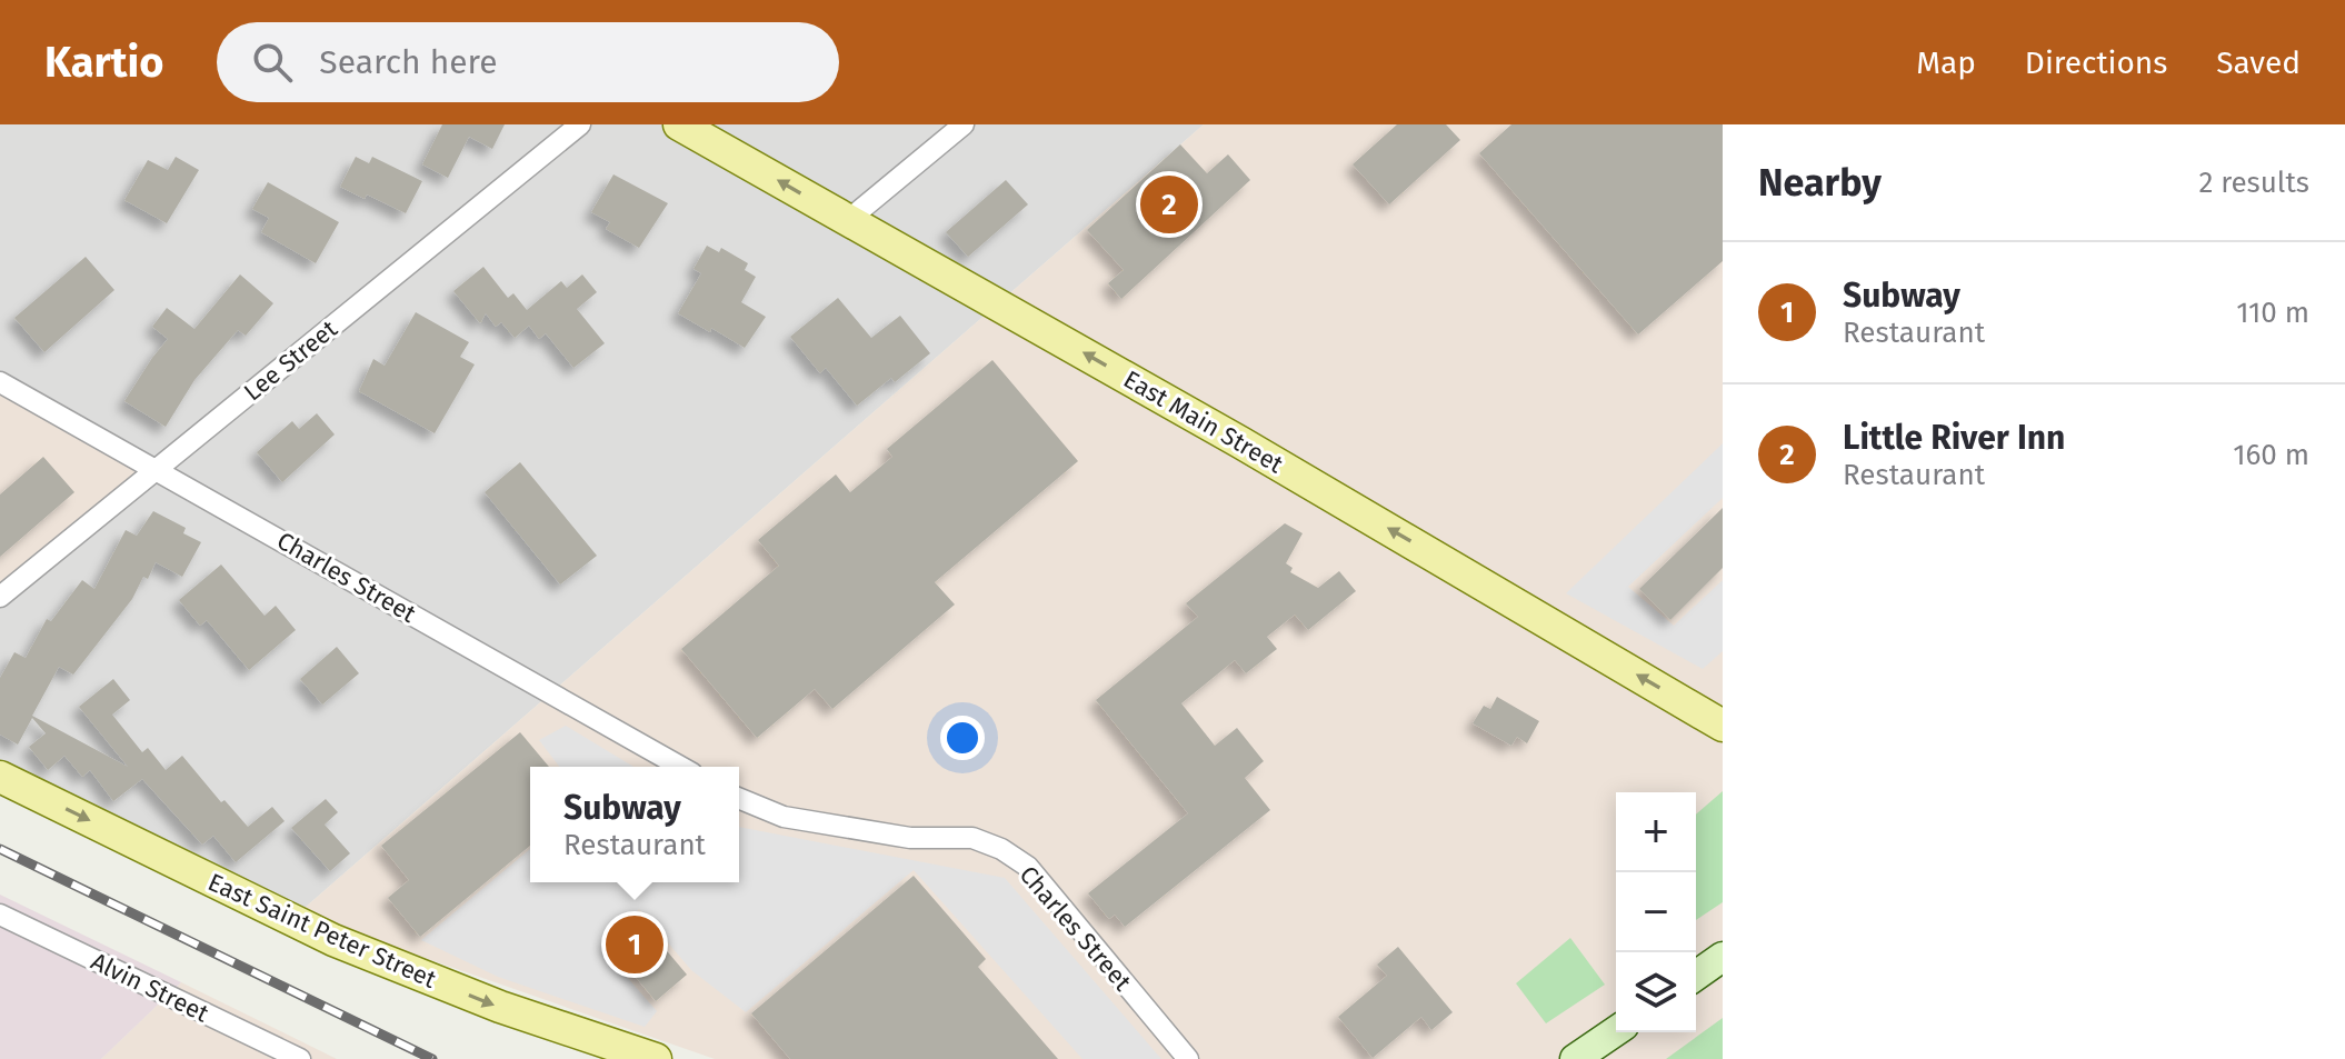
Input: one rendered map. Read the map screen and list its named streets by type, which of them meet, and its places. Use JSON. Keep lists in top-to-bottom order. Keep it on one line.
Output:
{"streets":{"main road":["East Main Street","East Saint Peter Street"],"street":["Lee Street","Charles Street","Alvin Street"]},"crossings":[["Lee Street","Charles Street"]],"one_way":["East Main Street","East Saint Peter Street"],"page":{"header":"Kartio","search":"Search here","nav":["Map","Directions","Saved"],"heading":["Nearby","2 results"],"pins":["2","1"],"list":[{"mark":"1","name":"Subway","note":"Restaurant","value":"110 m"},{"mark":"2","name":"Little River Inn","note":"Restaurant","value":"160 m"}],"popup":["Subway","Restaurant"],"map_buttons":["+","−"]}}
